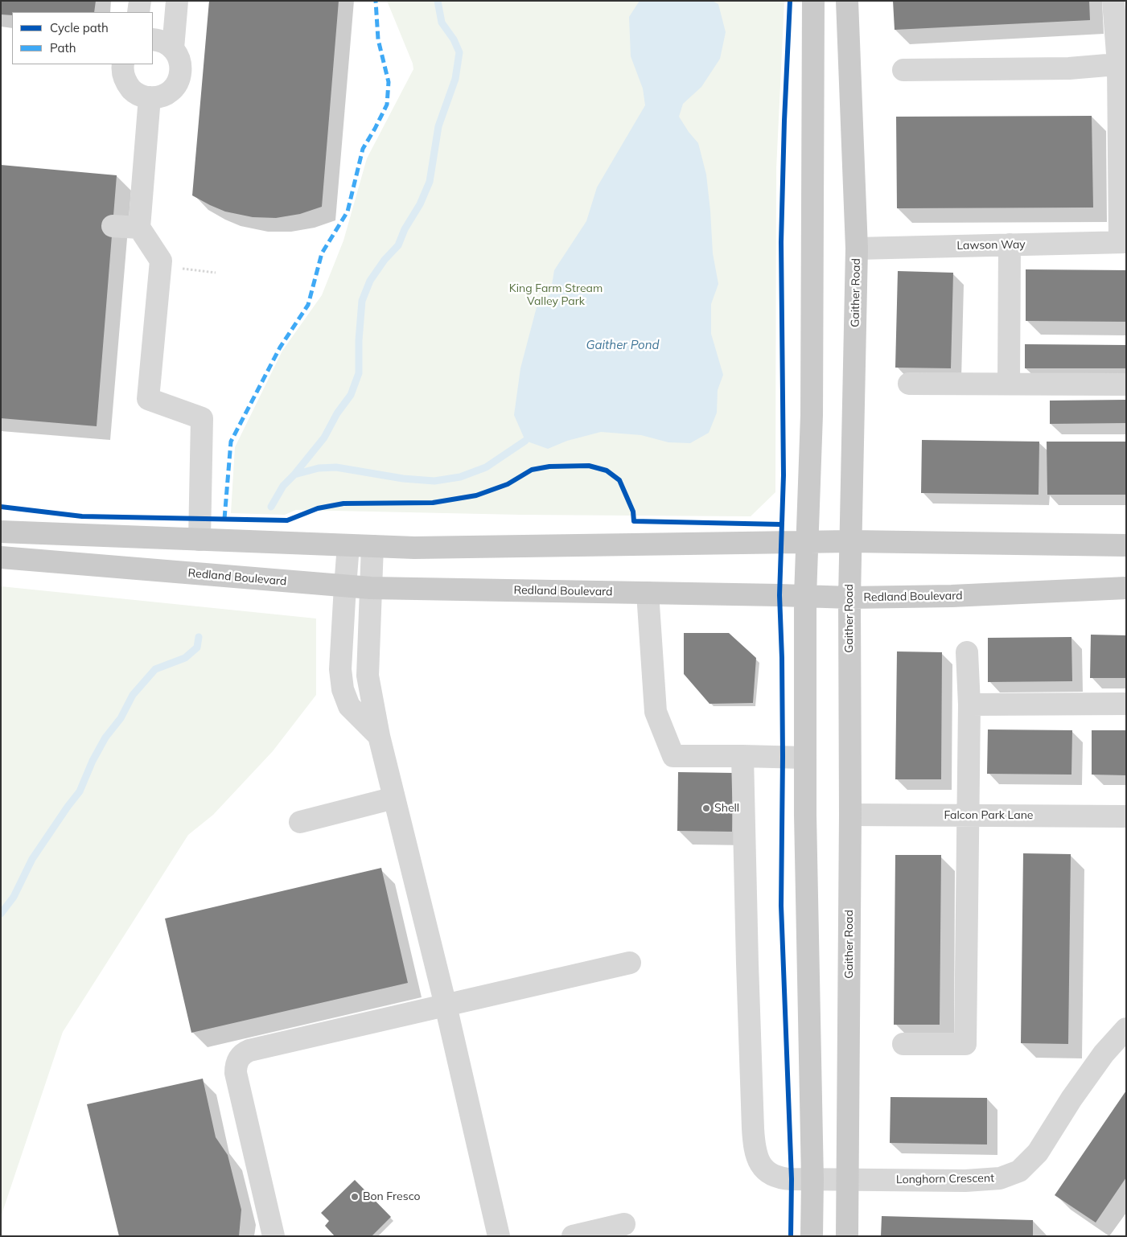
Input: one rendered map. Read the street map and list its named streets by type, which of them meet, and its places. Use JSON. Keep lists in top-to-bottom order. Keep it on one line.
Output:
{"streets":{"main road":["Gaither Road","Redland Boulevard"],"street":["Lawson Way","Falcon Park Lane","Longhorn Crescent"]},"crossings":[["Lawson Way","Gaither Road"],["Gaither Road","Redland Boulevard"],["Gaither Road","Falcon Park Lane"],["Gaither Road","Longhorn Crescent"]],"water":["Gaither Pond"],"parks":["King Farm Stream Valley Park"],"places":["Shell","Bon Fresco"],"legend":["Cycle path","Path"]}
